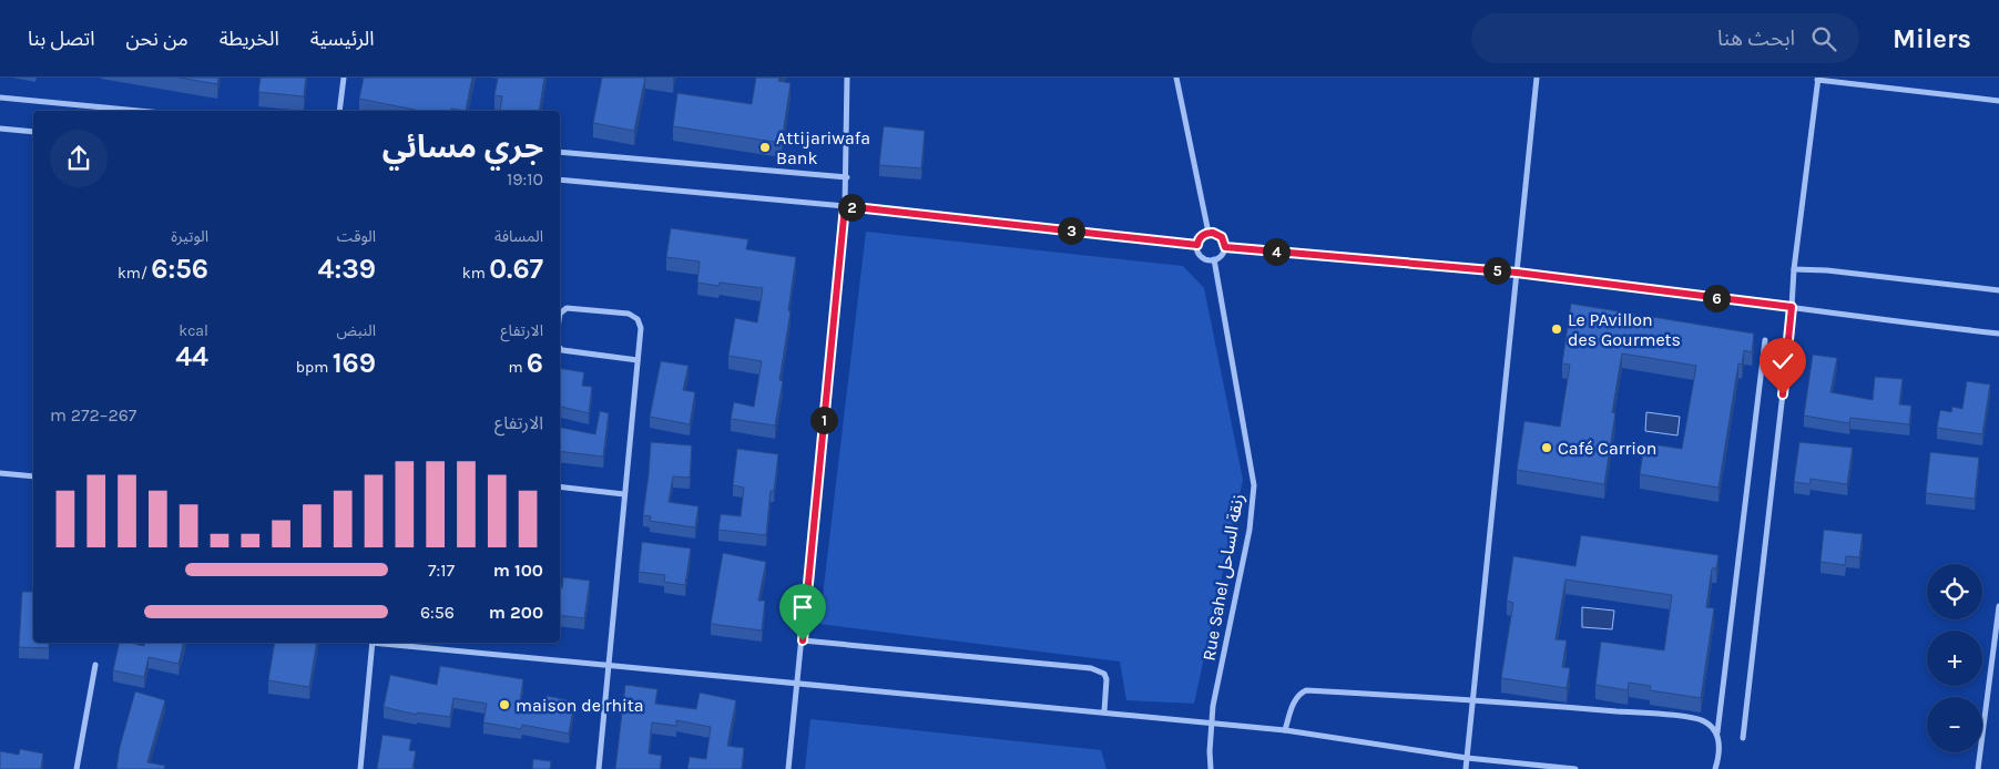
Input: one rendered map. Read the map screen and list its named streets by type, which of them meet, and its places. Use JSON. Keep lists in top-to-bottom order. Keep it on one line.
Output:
{"streets":{"street":["Rue Sahel زنقة الساحل"]},"places":["Attijariwafa Bank","Le PAvillon des Gourmets","Café Carrion","maison de rhita"],"page":{"header":"Milers","search":"ابحث هنا","nav":["الرئيسية","الخريطة","من نحن","اتصل بنا"],"heading":["جري مسائي","19:10"],"pins":["2","3","4","5","6","1"],"stats":[["المسافة","0.67 km"],["الوقت","4:39"],["الوتيرة","6:56 /km"],["الارتفاع","6 m"],["النبض","169 bpm"],["kcal","44"]],"chart":["الارتفاع","267–272 m"],"list":[{"name":"100 m","note":"7:17"},{"name":"200 m","note":"6:56"}],"map_buttons":["+","−"]}}
